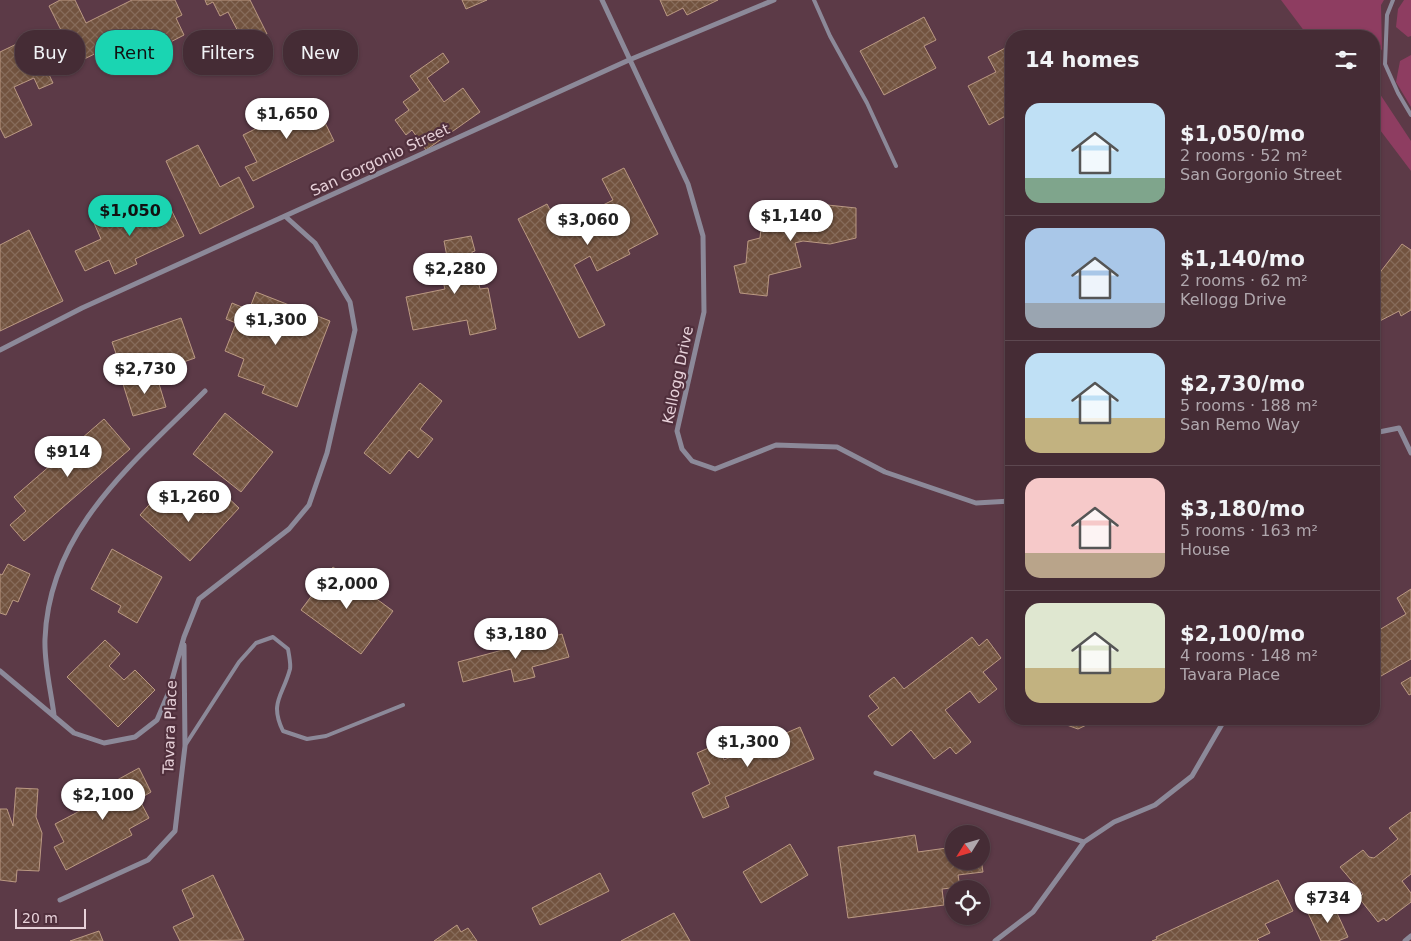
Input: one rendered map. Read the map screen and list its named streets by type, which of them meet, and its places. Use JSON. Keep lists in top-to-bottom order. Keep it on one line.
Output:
{"streets":{"street":["San Gorgonio Street","Kellogg Drive","Tavara Place"]},"crossings":[["San Gorgonio Street","Kellogg Drive"]],"scale_bar":"20 m","north":"bottom left","page":{"chip":["Buy","Rent","Filters","New"],"heading":"14 homes","list":[{"name":"$1,050/mo","note":"2 rooms · 52 m² · San Gorgonio Street"},{"name":"$1,140/mo","note":"2 rooms · 62 m² · Kellogg Drive"},{"name":"$2,730/mo","note":"5 rooms · 188 m² · San Remo Way"},{"name":"$3,180/mo","note":"5 rooms · 163 m² · House"},{"name":"$2,100/mo","note":"4 rooms · 148 m² · Tavara Place"}],"price":["$1,650","$1,050","$1,140","$3,060","$2,280","$1,300","$2,730","$914","$1,260","$2,000","$3,180","$1,300","$2,100","$734"],"scale":"20 m"}}
